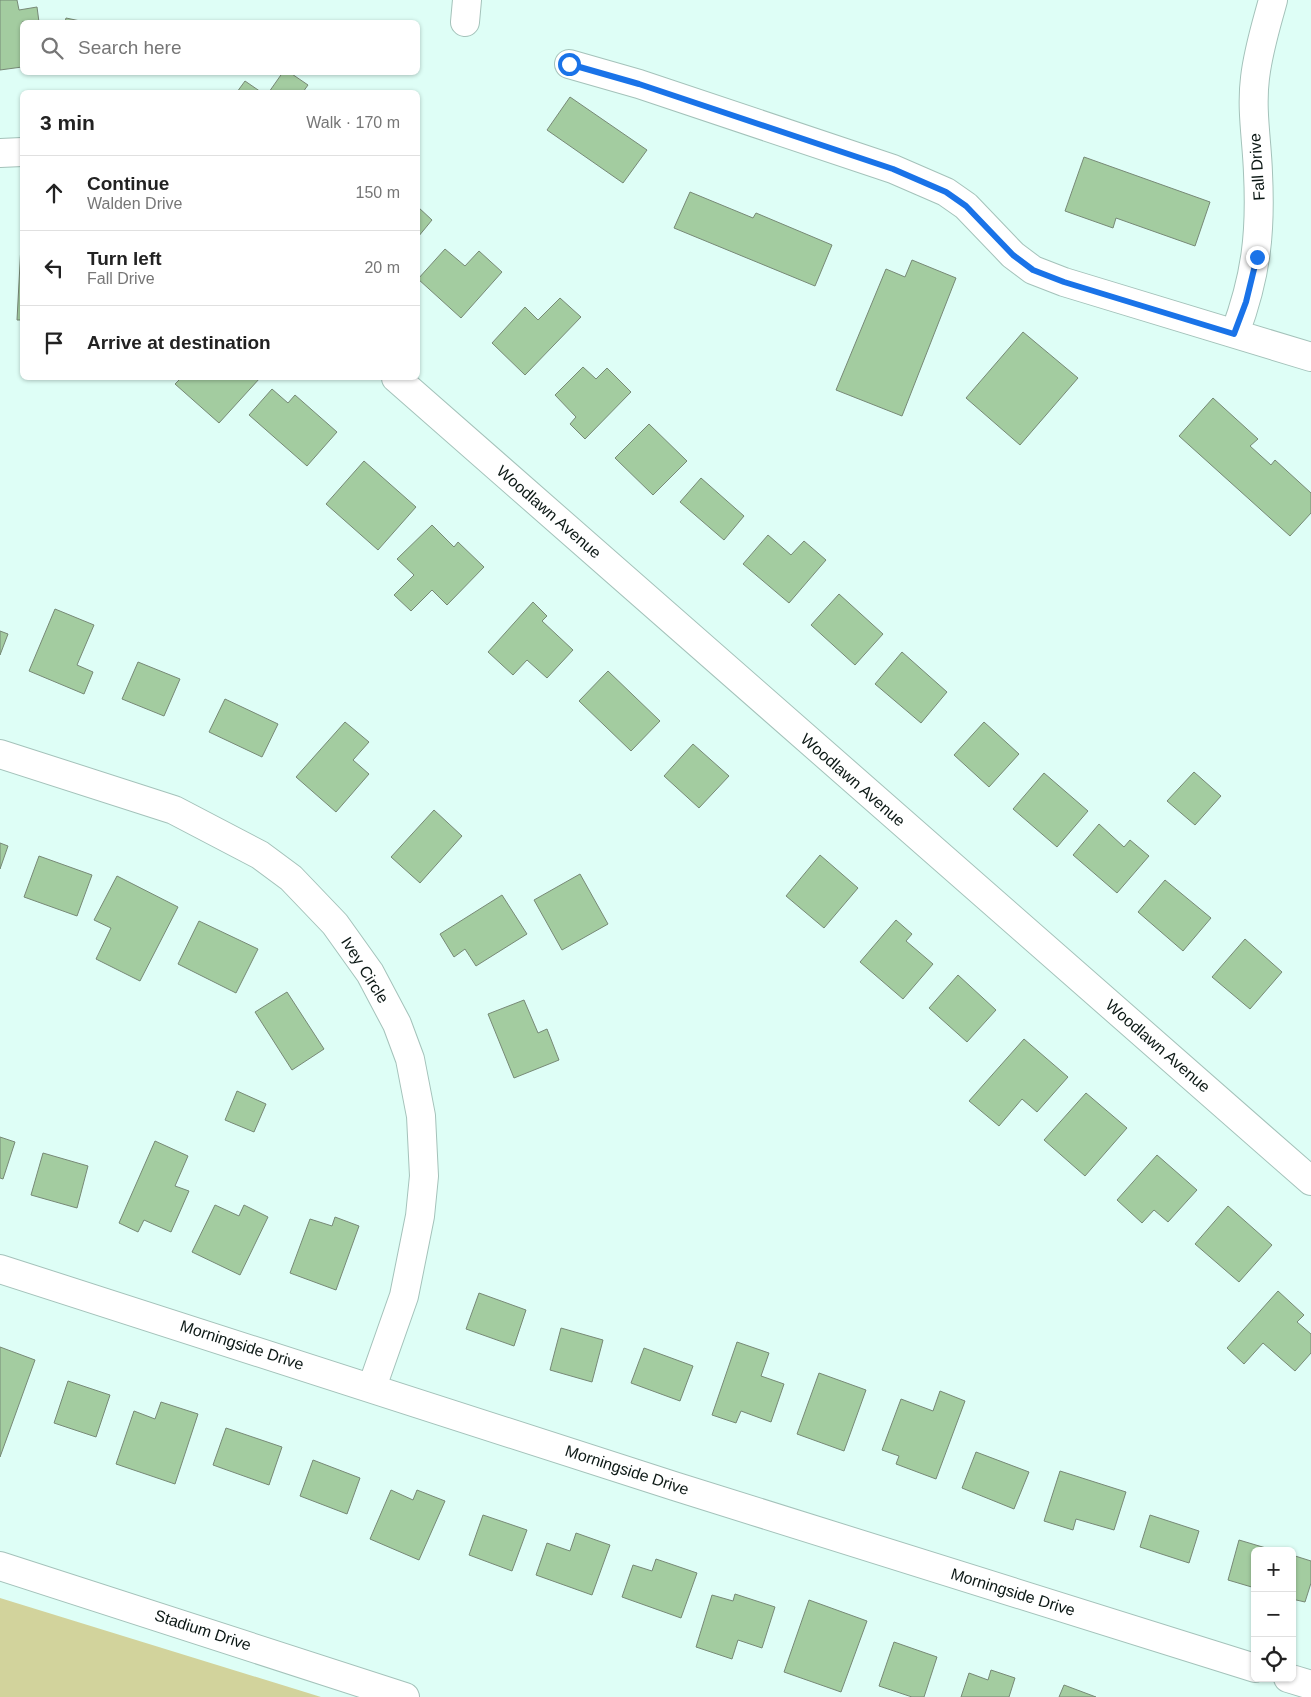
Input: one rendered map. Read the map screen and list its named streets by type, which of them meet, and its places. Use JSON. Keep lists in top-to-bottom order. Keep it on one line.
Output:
{"streets":{"street":["Fall Drive","Woodlawn Avenue","Ivey Circle","Morningside Drive","Stadium Drive"]},"crossings":[["Ivey Circle","Morningside Drive"]],"page":{"search":"Search here","heading":["3 min","Walk · 170 m"],"list":[["Continue","Walden Drive","150 m"],["Turn left","Fall Drive","20 m"],"Arrive at destination"],"map_buttons":["+","−"]}}
